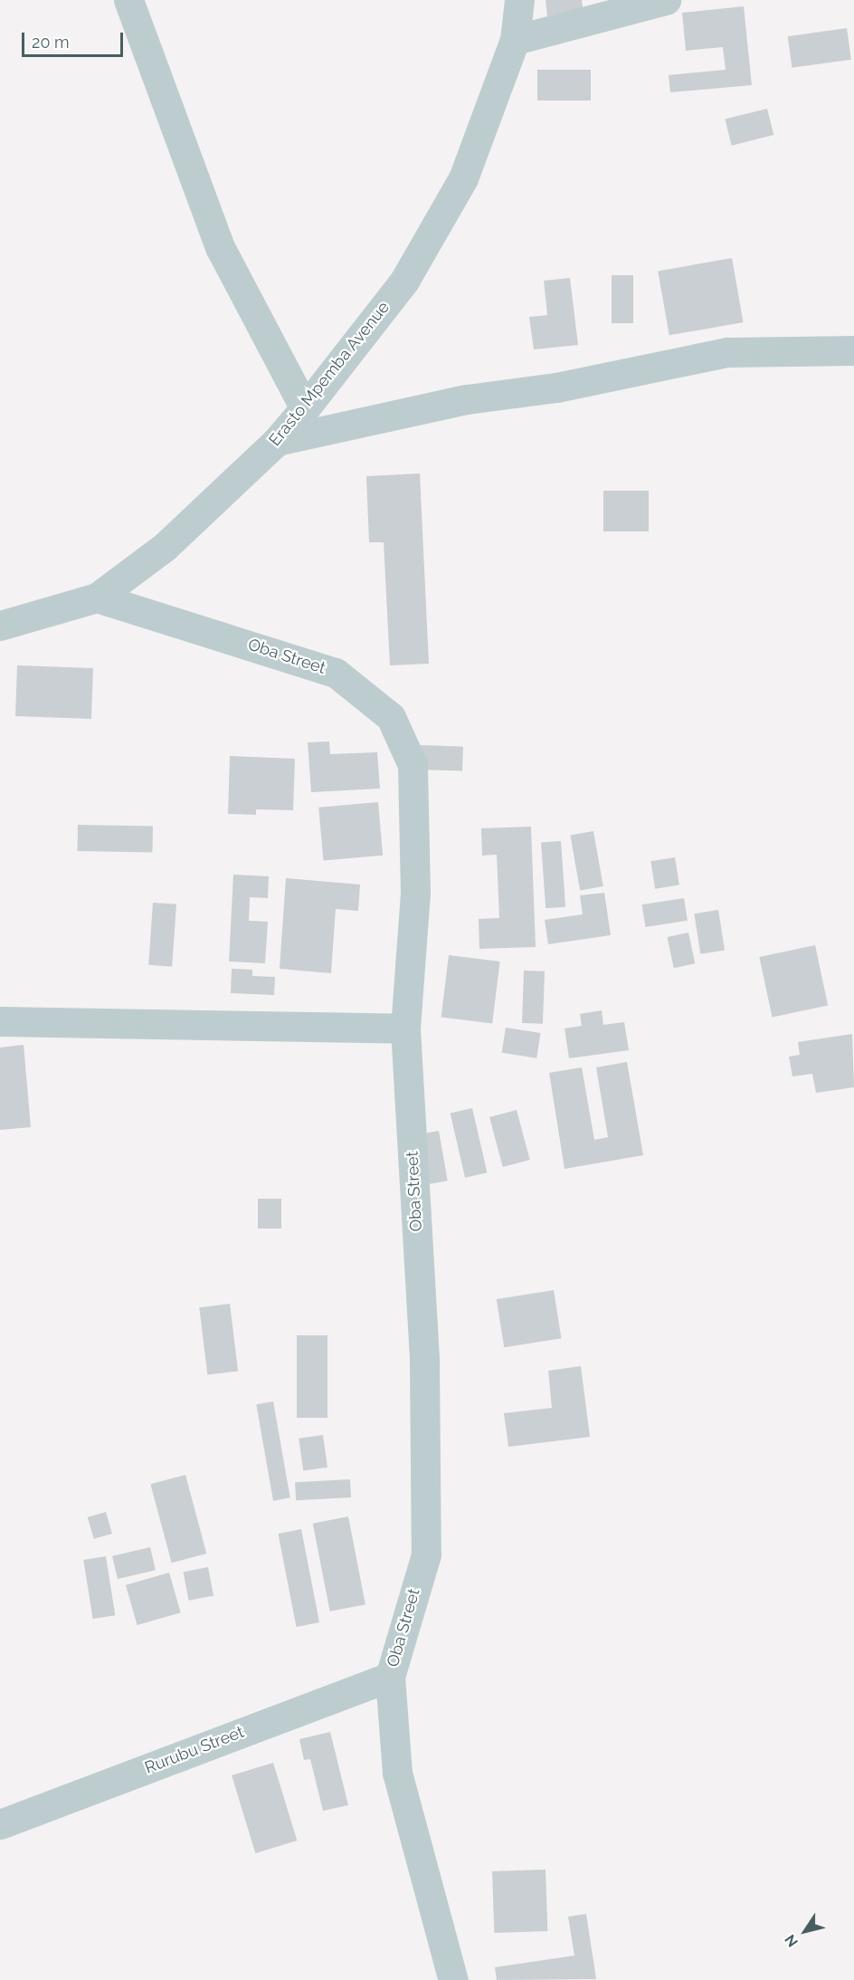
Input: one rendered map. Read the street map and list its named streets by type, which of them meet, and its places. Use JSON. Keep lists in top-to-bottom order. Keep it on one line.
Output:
{"streets":{"street":["Erasto Mpemba Avenue","Oba Street","Rurubu Street"]},"crossings":[["Erasto Mpemba Avenue","Oba Street"],["Oba Street","Rurubu Street"]],"scale_bar":"20 m","north":"bottom left"}
